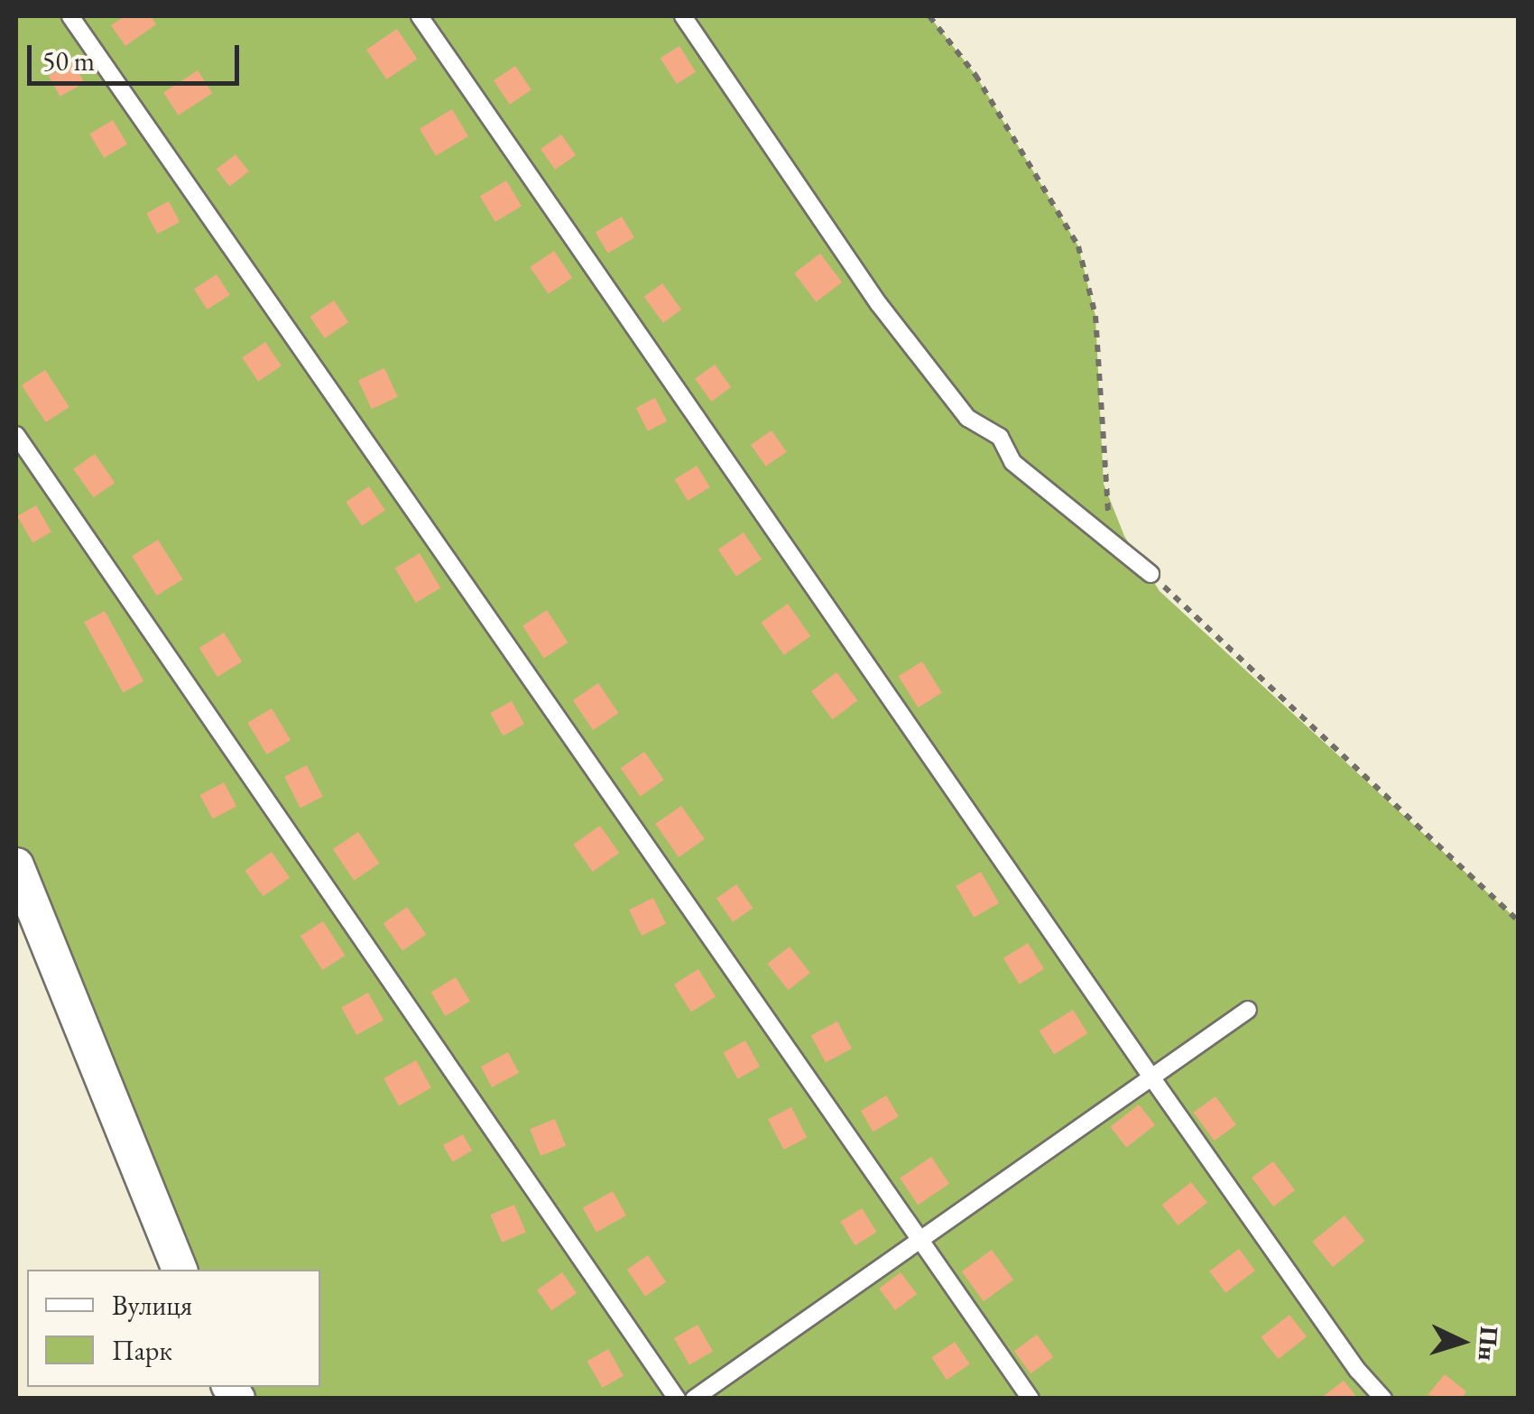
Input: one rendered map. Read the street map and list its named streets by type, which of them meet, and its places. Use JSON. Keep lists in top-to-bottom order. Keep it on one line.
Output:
{"legend":["Вулиця","Парк"],"scale_bar":"50 m","north":"right"}
